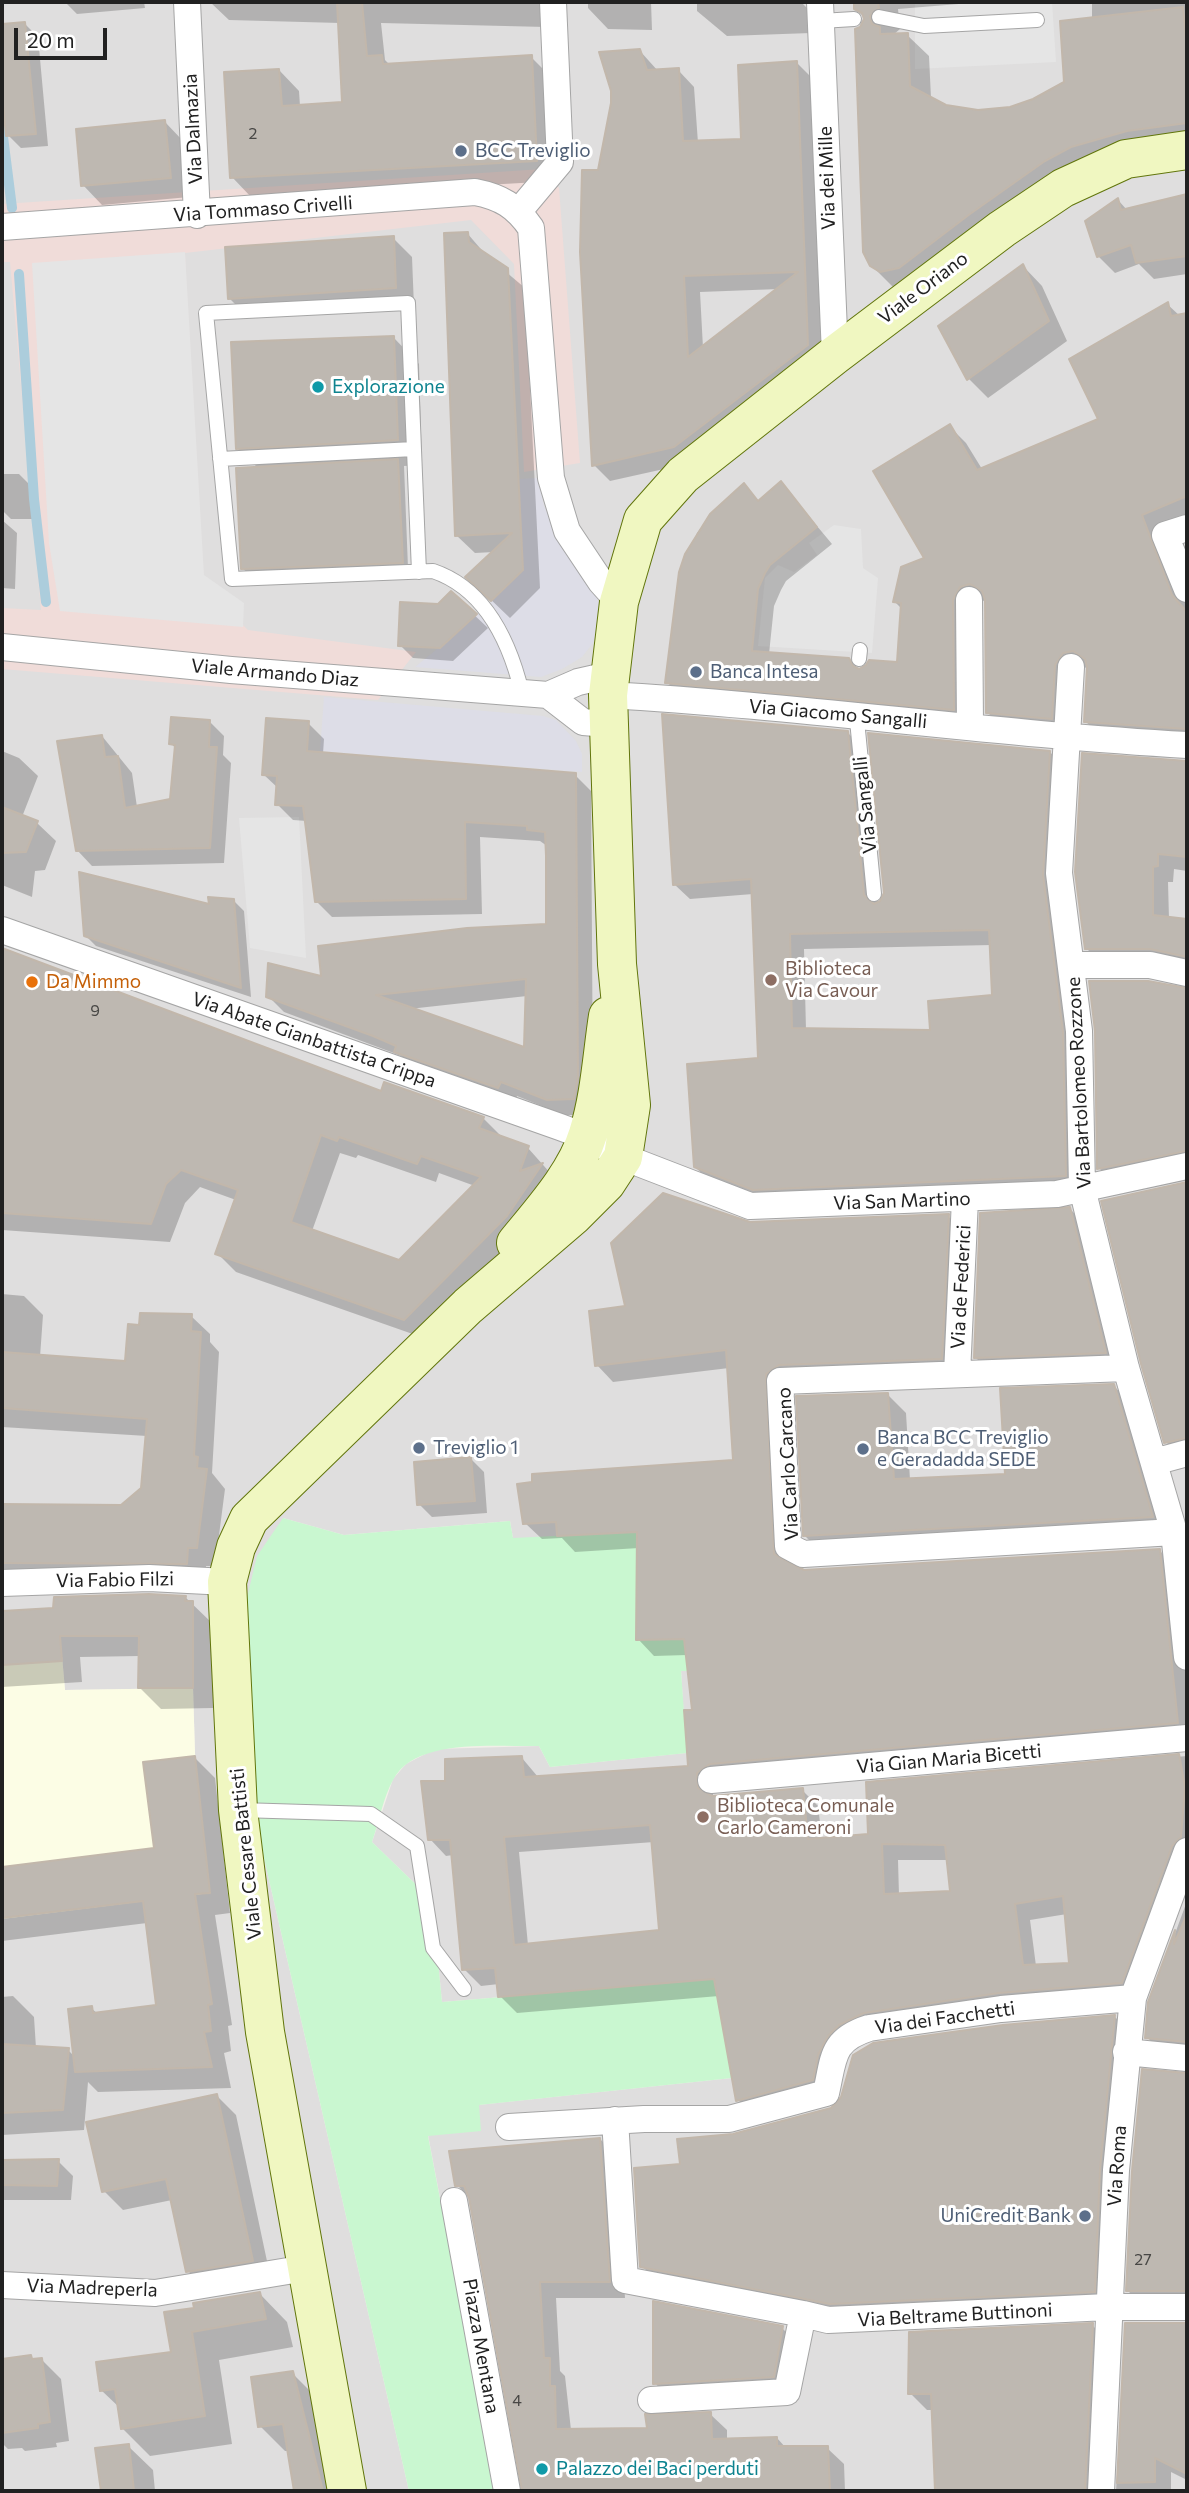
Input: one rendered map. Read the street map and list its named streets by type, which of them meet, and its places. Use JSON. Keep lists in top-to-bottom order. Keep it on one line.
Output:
{"streets":{"street":["Via Dalmazia","Via dei Mille","Via Tommaso Crivelli","Viale Oriano","Viale Armando Diaz","Via Giacomo Sangalli","Via Abate Gianbattista Crippa","Via Bartolomeo Rozzone","Via San Martino","Via de Federici","Via Carlo Carcano","Via Fabio Filzi","Via Gian Maria Bicetti","Viale Cesare Battisti","Via dei Facchetti","Via Roma","Via Madreperla","Via Beltrame Buttinoni","Piazza Mentana"],"lane":["Via Sangalli"]},"crossings":[["Via Dalmazia","Via Tommaso Crivelli"],["Via dei Mille","Viale Oriano"],["Viale Oriano","Viale Armando Diaz"],["Viale Oriano","Via Giacomo Sangalli"],["Viale Oriano","Viale Cesare Battisti"],["Viale Armando Diaz","Via Giacomo Sangalli"],["Via Giacomo Sangalli","Via Sangalli"],["Via Giacomo Sangalli","Via Bartolomeo Rozzone"],["Via Abate Gianbattista Crippa","Via San Martino"],["Via Abate Gianbattista Crippa","Viale Cesare Battisti"],["Via Bartolomeo Rozzone","Via San Martino"],["Via Bartolomeo Rozzone","Via Carlo Carcano"],["Via San Martino","Via de Federici"],["Via San Martino","Viale Cesare Battisti"],["Via de Federici","Via Carlo Carcano"],["Via Fabio Filzi","Viale Cesare Battisti"],["Viale Cesare Battisti","Via Madreperla"],["Via dei Facchetti","Via Roma"],["Via dei Facchetti","Via Beltrame Buttinoni"],["Via Roma","Via Beltrame Buttinoni"]],"places":["BCC Treviglio","Explorazione","Banca Intesa","Biblioteca Via Cavour","Da Mimmo","Treviglio 1","Banca BCC Treviglio e Geradadda SEDE","Biblioteca Comunale Carlo Cameroni","UniCredit Bank","Palazzo dei Baci perduti"],"house_numbers":["2","9","27","4"],"scale_bar":"20 m"}
